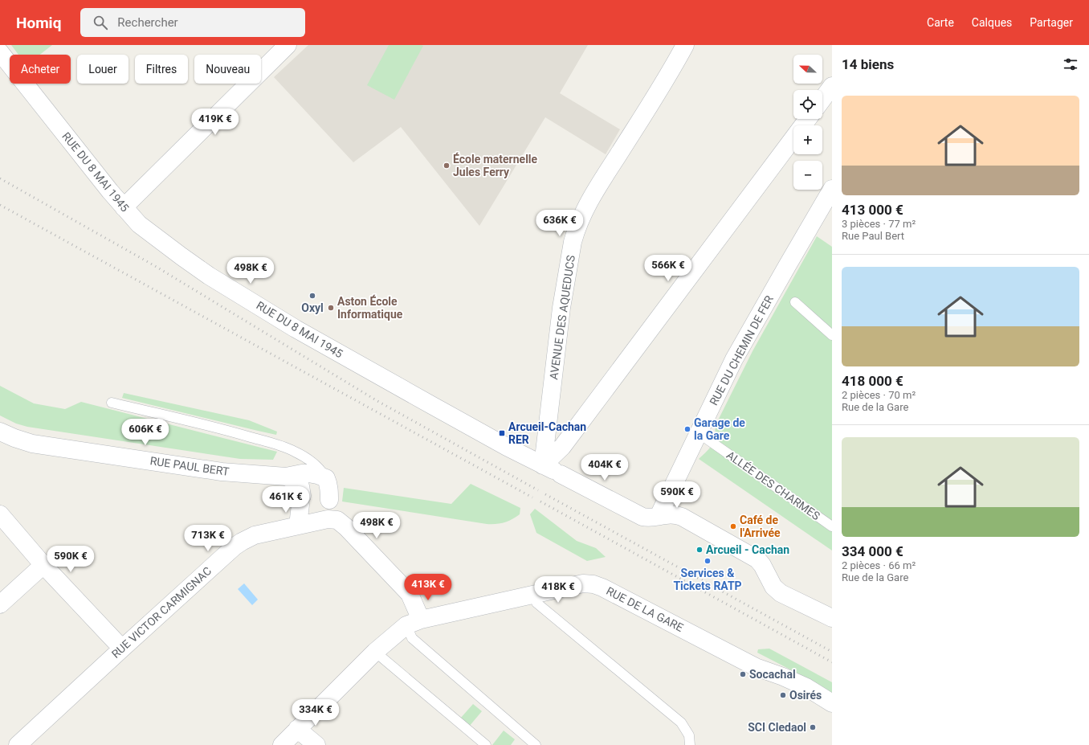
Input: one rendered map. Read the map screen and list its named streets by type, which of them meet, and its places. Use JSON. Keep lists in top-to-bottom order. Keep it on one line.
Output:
{"streets":{"street":["RUE DU 8 MAI 1945","AVENUE DES AQUEDUCS","RUE DU CHEMIN DE FER","RUE PAUL BERT","RUE DE LA GARE","RUE VICTOR CARMIGNAC"],"lane":["ALLÉE DES CHARMES"]},"crossings":[["RUE DU 8 MAI 1945","AVENUE DES AQUEDUCS"],["RUE DU 8 MAI 1945","RUE DU CHEMIN DE FER"],["RUE DU CHEMIN DE FER","ALLÉE DES CHARMES"],["RUE PAUL BERT","RUE VICTOR CARMIGNAC"]],"places":{"other":["École maternelle Jules Ferry","Oxyl","Aston École Informatique","Garage de la Gare","Café de l'Arrivée","Arcueil - Cachan","Services & Tickets RATP","Socachal","Osirés","SCI Cledaol"],"transit":["Arcueil-Cachan RER"]},"north":"left","page":{"header":"Homiq","search":"Rechercher","nav":["Carte","Calques","Partager"],"heading":"14 biens","map_buttons":["+","−"],"chip":["Acheter","Louer","Filtres","Nouveau"],"list":[{"name":"413 000 €","note":"3 pièces · 77 m² · Rue Paul Bert"},{"name":"418 000 €","note":"2 pièces · 70 m² · Rue de la Gare"},{"name":"334 000 €","note":"2 pièces · 66 m² · Rue de la Gare"}],"price":["419K €","636K €","566K €","498K €","606K €","404K €","590K €","461K €","498K €","713K €","590K €","413K €","418K €","334K €"]}}
